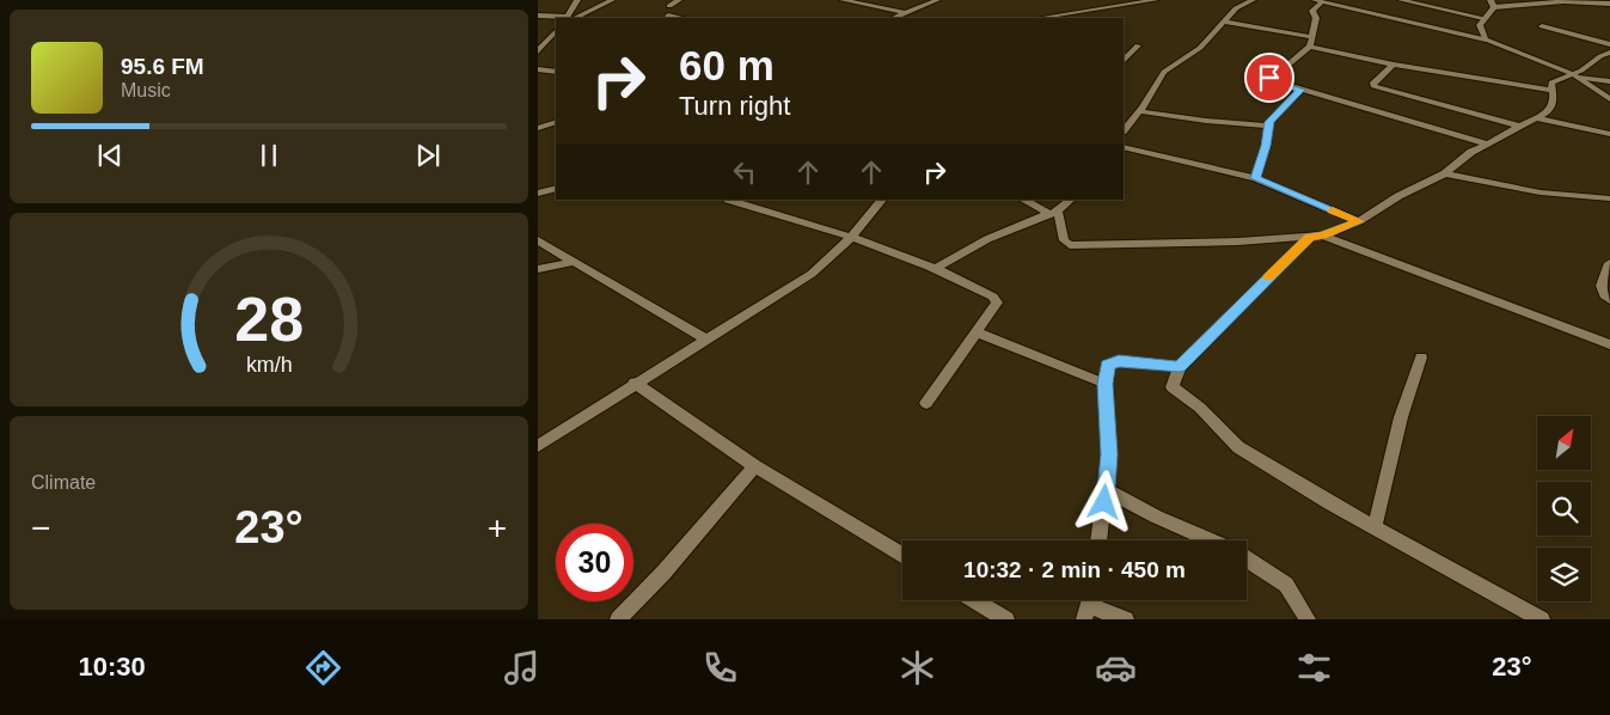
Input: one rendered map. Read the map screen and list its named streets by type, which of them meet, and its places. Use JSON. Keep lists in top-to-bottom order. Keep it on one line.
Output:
{"north":"top right","page":{"turn":["60 m","Turn right"],"song":["95.6 FM","Music"],"tile":"Climate","heat":["−","23°","+"],"limit":"30","trip":"10:32 · 2 min · 450 m","tabs":["10:30","23°"],"gauge":["28","km/h"]}}
